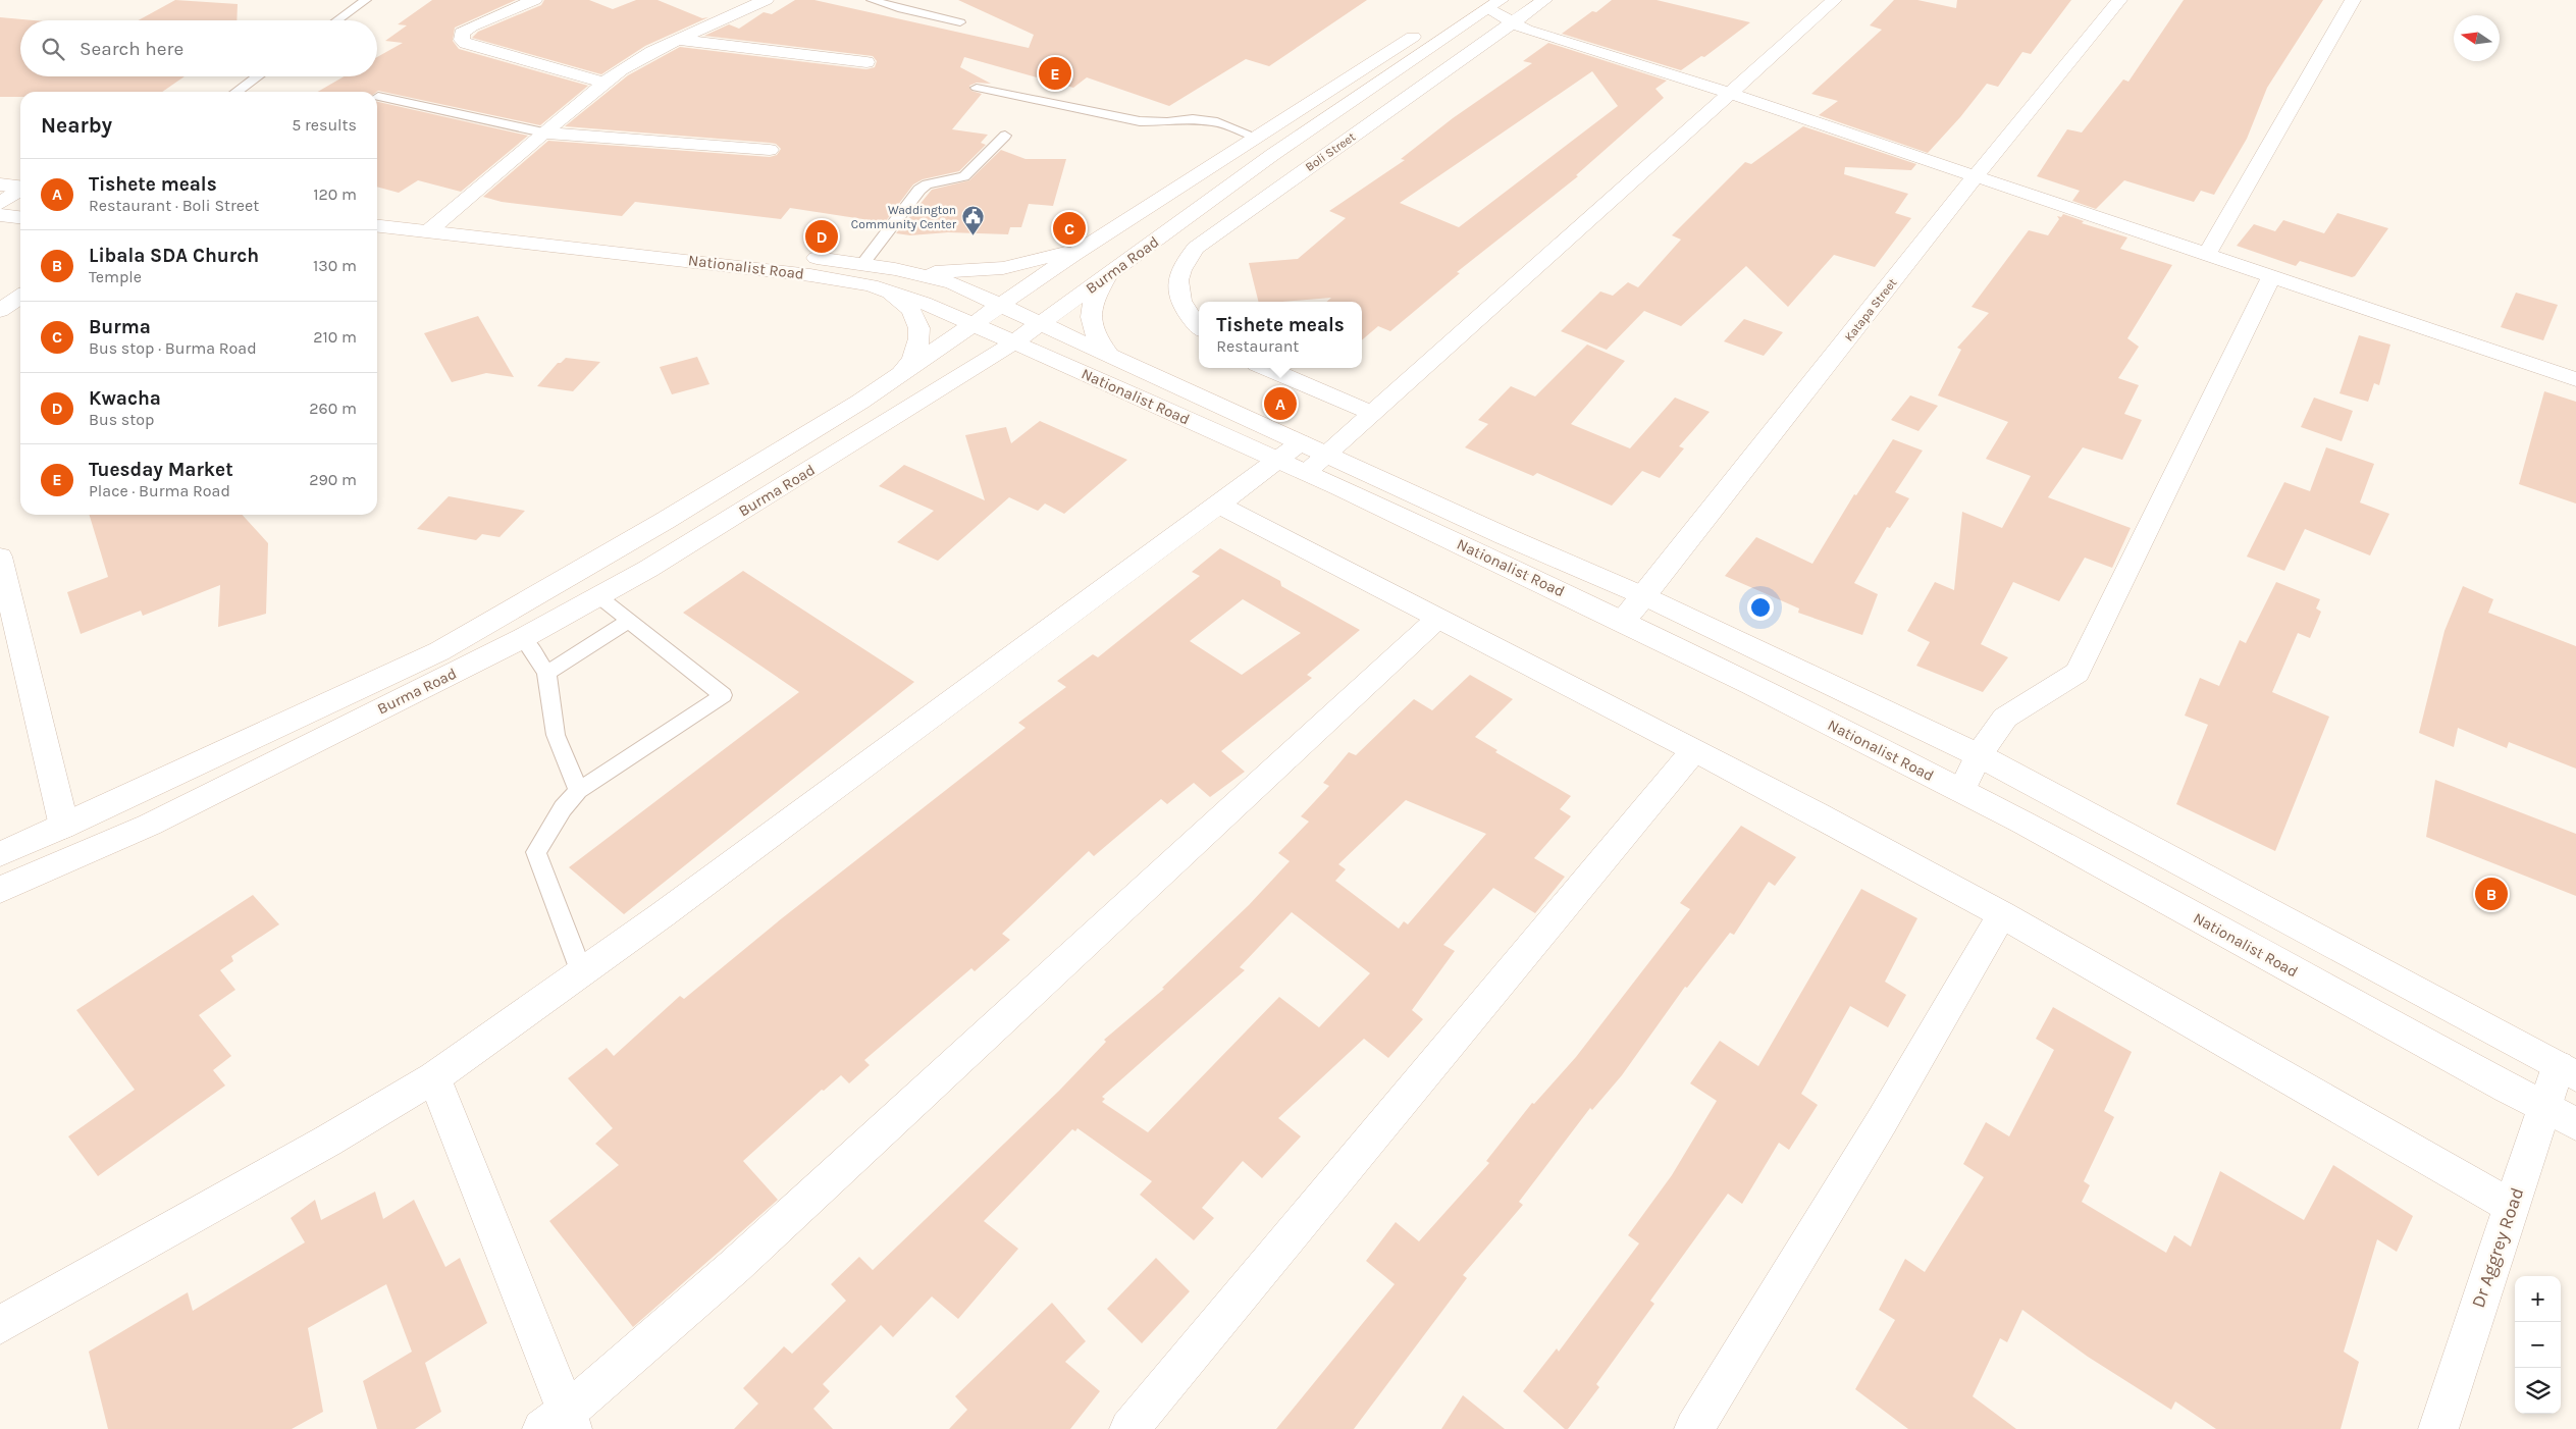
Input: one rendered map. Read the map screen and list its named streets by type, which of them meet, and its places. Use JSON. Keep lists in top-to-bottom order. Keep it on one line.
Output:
{"streets":{"street":["Boli Street","Burma Road","Nationalist Road","Katapa Street","Dr Aggrey Road"]},"crossings":[["Burma Road","Nationalist Road"],["Nationalist Road","Katapa Street"],["Nationalist Road","Dr Aggrey Road"]],"places":{"public building":["Waddington Community Center"]},"north":"left","page":{"search":"Search here","pins":["E","C","D","A","B"],"heading":["Nearby","5 results"],"list":[{"mark":"A","name":"Tishete meals","note":"Restaurant · Boli Street","value":"120 m"},{"mark":"B","name":"Libala SDA Church","note":"Temple","value":"130 m"},{"mark":"C","name":"Burma","note":"Bus stop · Burma Road","value":"210 m"},{"mark":"D","name":"Kwacha","note":"Bus stop","value":"260 m"},{"mark":"E","name":"Tuesday Market","note":"Place · Burma Road","value":"290 m"}],"popup":["Tishete meals","Restaurant"],"map_buttons":["+","−"]}}
